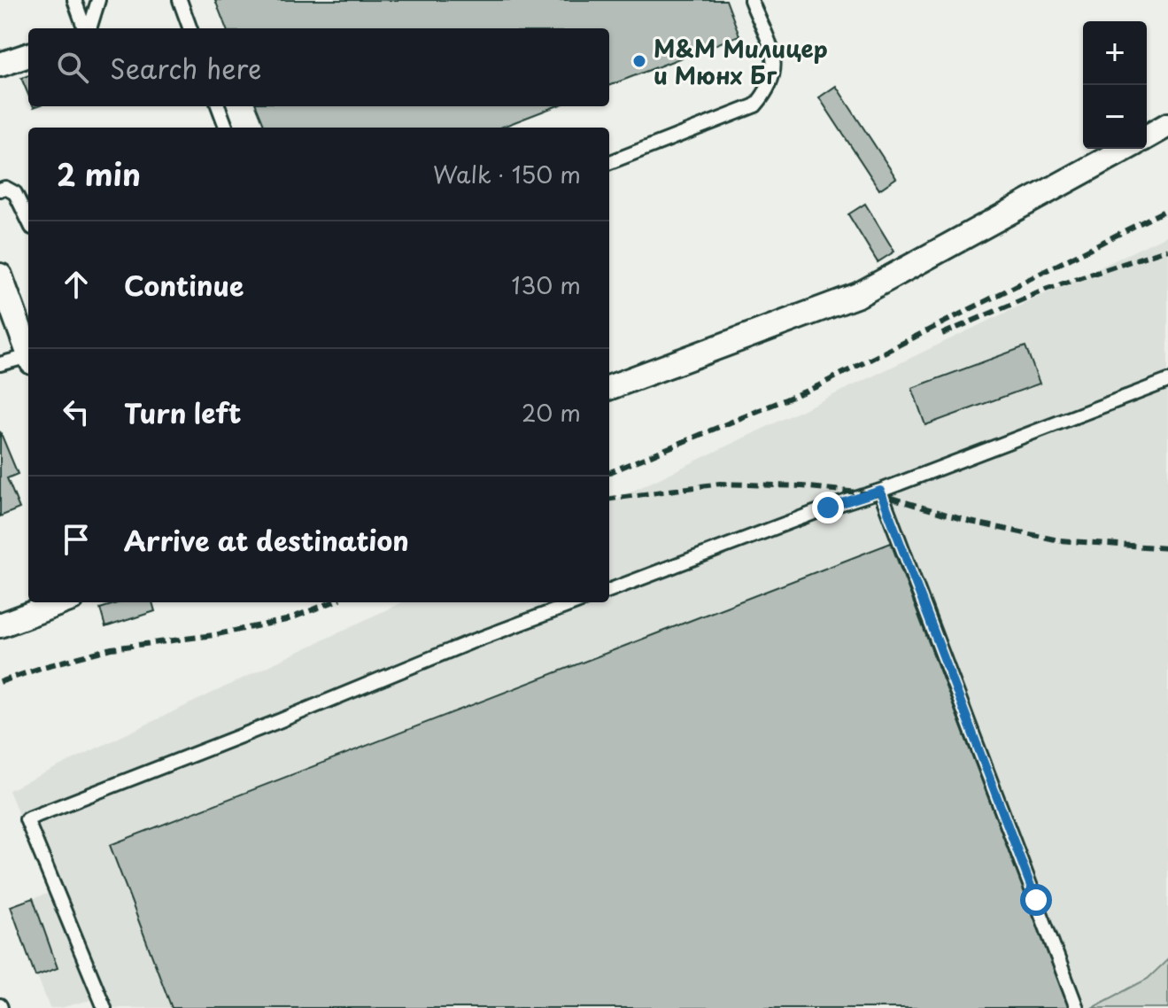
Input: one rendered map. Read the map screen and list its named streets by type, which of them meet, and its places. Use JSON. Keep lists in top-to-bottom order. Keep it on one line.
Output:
{"places":["М&M Mилицер и Мюнх Бг"],"page":{"map_buttons":["+","−"],"search":"Search here","heading":["2 min","Walk · 150 m"],"list":[["Continue","130 m"],["Turn left","20 m"],"Arrive at destination"]}}
